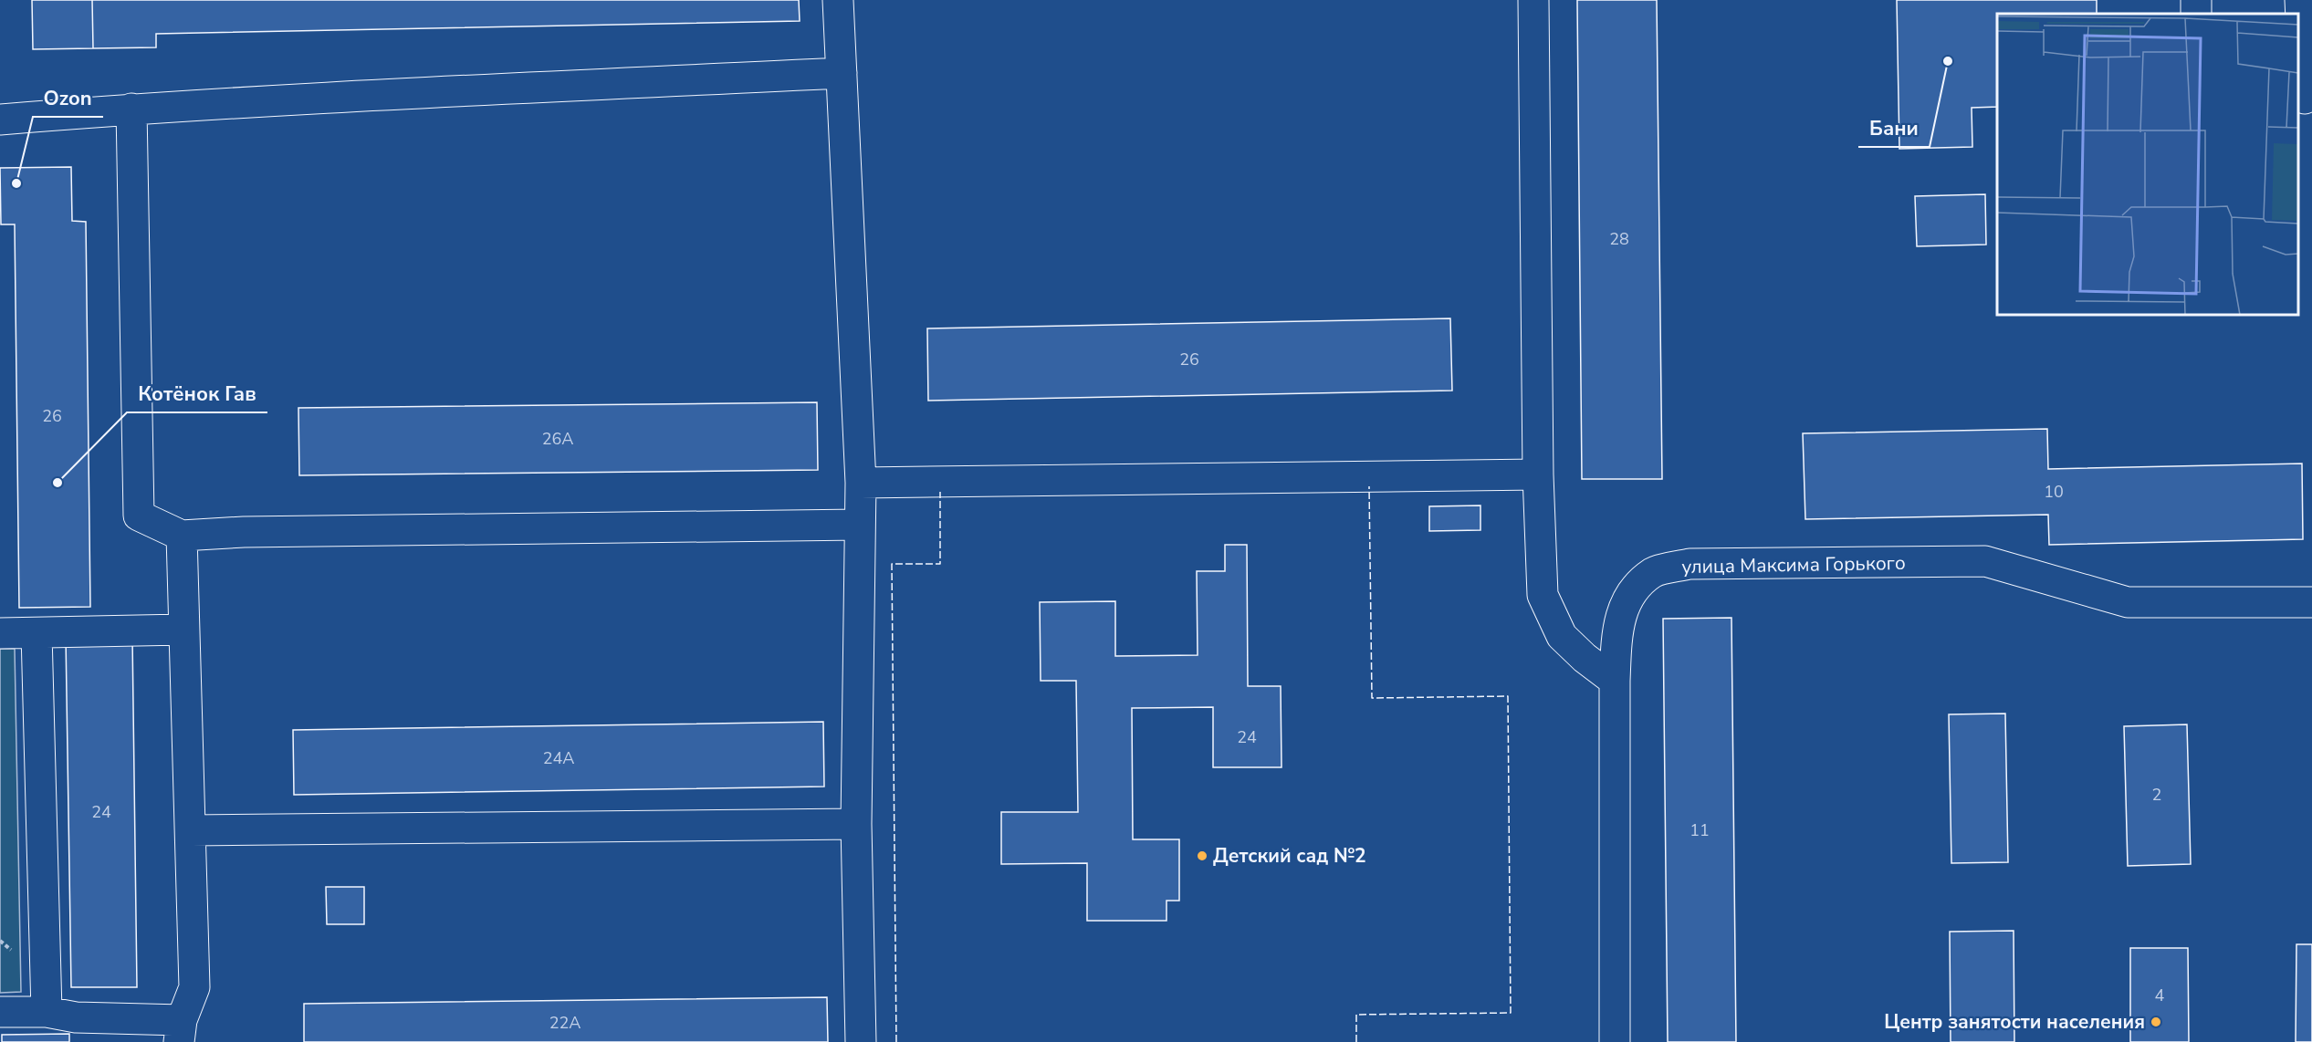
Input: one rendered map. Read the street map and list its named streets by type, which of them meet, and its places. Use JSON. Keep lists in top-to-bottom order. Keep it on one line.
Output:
{"streets":{"street":["улица Максима Горького"]},"places":["Бани","Ozon","Котёнок Гав","Детский сад №2","Центр занятости населения"],"house_numbers":["28","26","26","26А","10","24","24А","2","24","11","4","22А"]}
